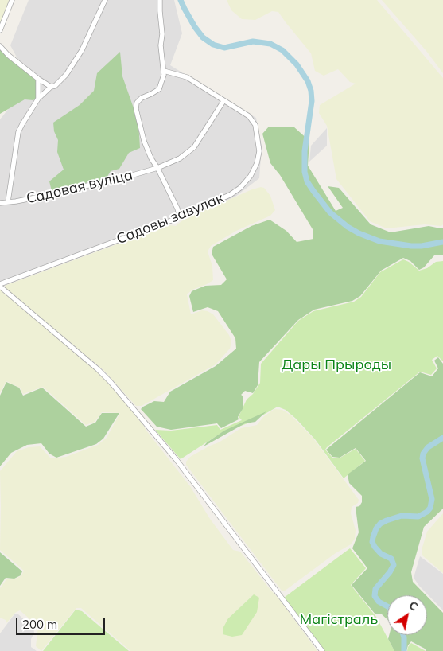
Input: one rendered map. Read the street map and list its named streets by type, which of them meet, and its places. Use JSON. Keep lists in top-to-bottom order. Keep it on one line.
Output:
{"streets":{"street":["Садовая вуліца","Садовы завулак"]},"crossings":[["Садовая вуліца","Садовы завулак"]],"parks":["Дары Прыроды","Магістраль"],"scale_bar":"200 m","north":"top right"}
